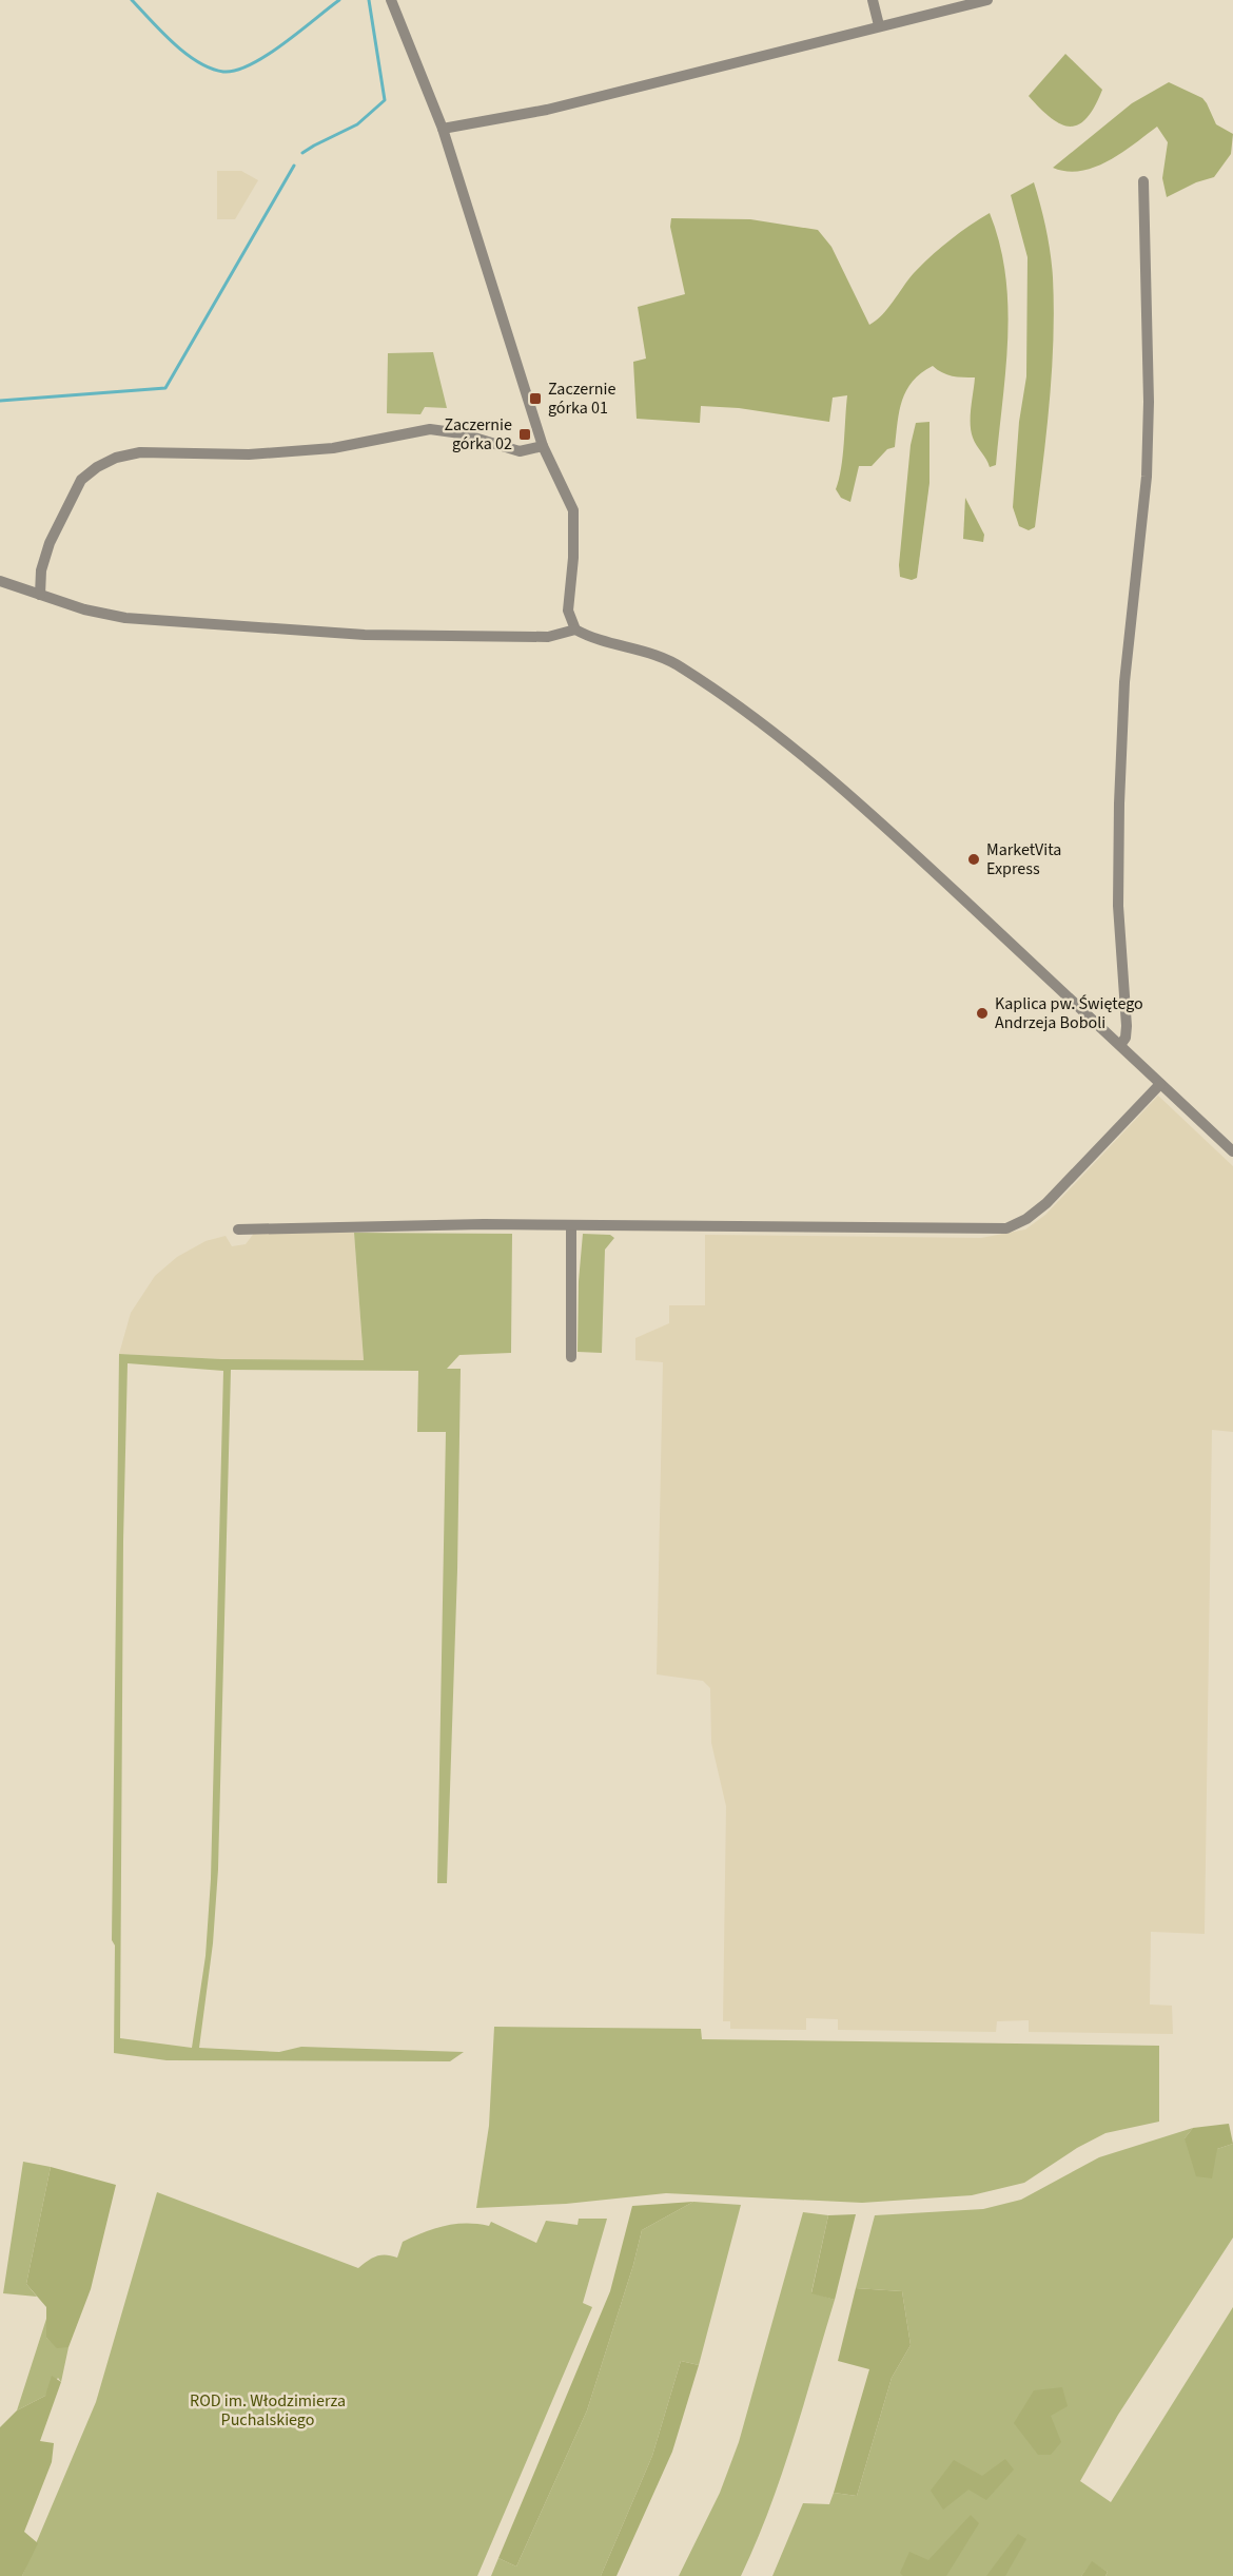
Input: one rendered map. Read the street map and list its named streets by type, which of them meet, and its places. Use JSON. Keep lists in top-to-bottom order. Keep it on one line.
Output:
{"parks":["ROD im. Włodzimierza Puchalskiego"],"places":{"transit":["Zaczernie górka 01","Zaczernie górka 02"],"other":["MarketVita Express","Kaplica pw. Świętego Andrzeja Boboli"]}}
